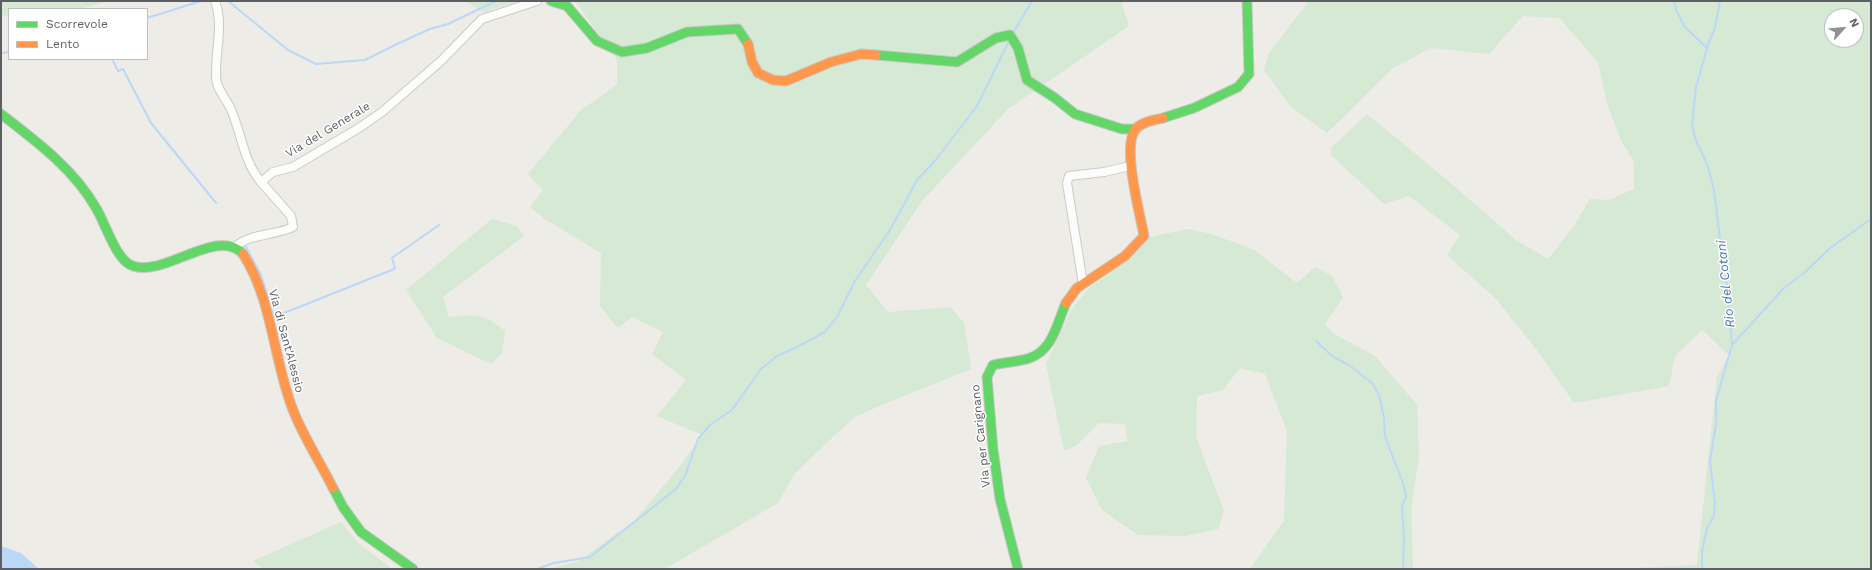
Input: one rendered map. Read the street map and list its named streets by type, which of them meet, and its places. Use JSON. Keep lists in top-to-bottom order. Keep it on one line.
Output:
{"streets":{"street":["Via del Generale","Via di Sant'Alessio","Via per Carignano"]},"water":["Rio del Cotani"],"legend":["Scorrevole","Lento"],"north":"top right"}
